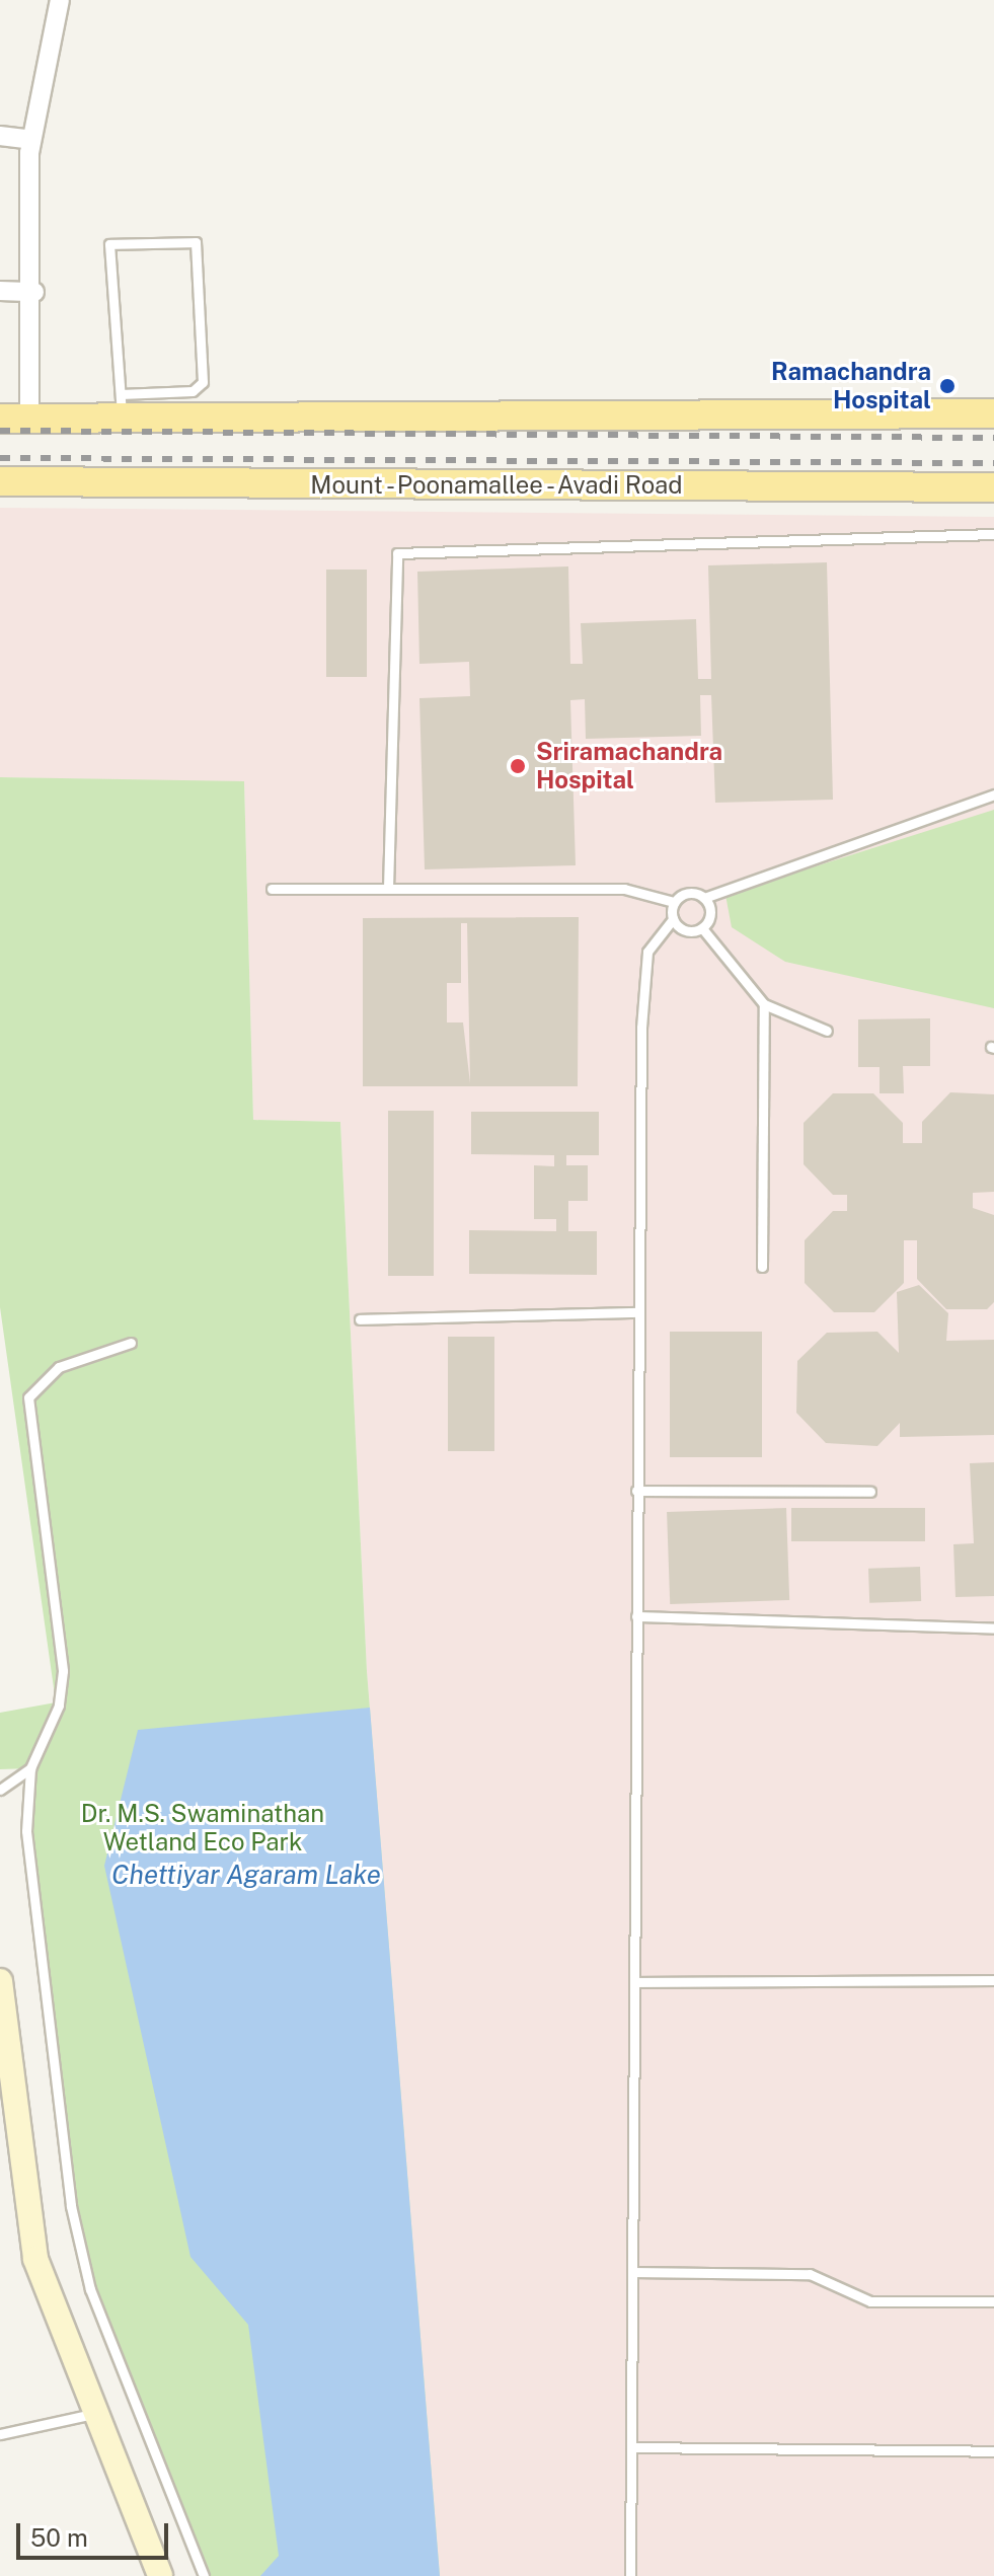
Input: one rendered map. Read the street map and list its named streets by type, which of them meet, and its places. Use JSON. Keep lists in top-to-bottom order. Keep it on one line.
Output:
{"streets":{"main road":["Mount - Poonamallee - Avadi Road"]},"water":["Chettiyar Agaram Lake"],"parks":["Dr. M.S. Swaminathan Wetland Eco Park"],"places":["Ramachandra Hospital","Sriramachandra Hospital"],"scale_bar":"50 m"}
